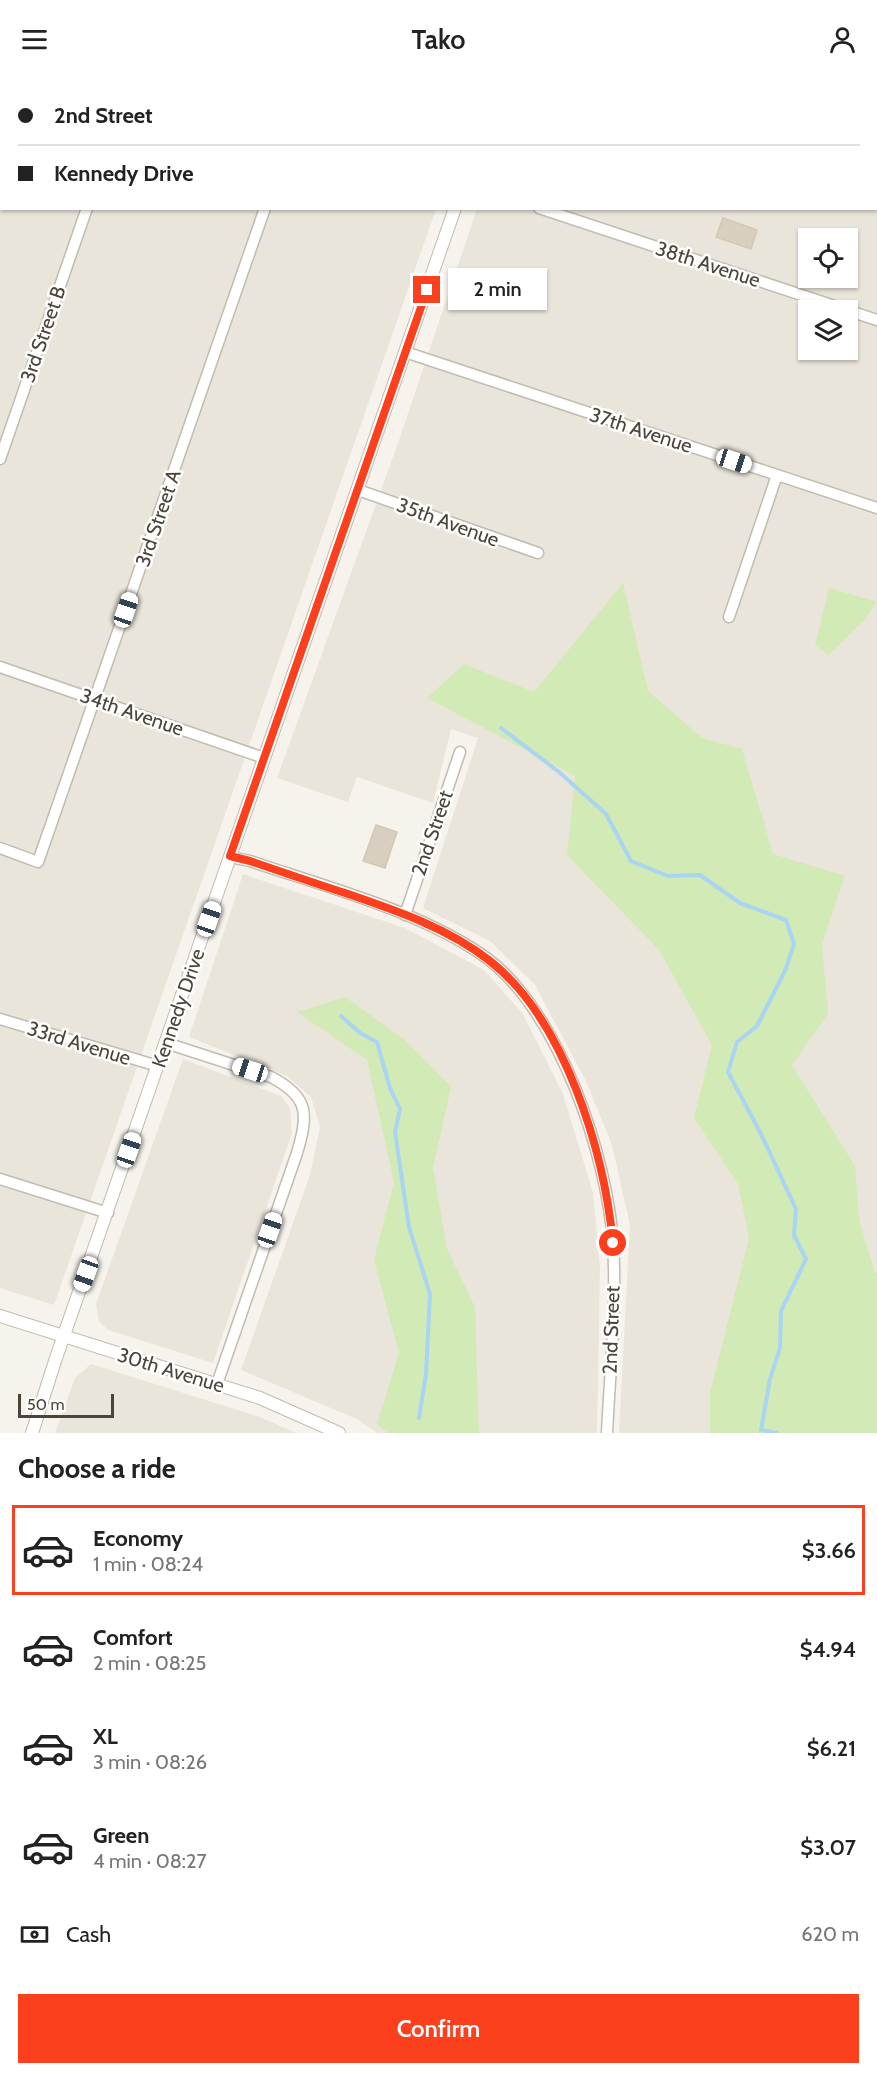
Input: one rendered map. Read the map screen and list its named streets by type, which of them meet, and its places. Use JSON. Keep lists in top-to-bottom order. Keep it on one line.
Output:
{"streets":{"street":["38th Avenue","3rd Street B","37th Avenue","3rd Street A","35th Avenue","34th Avenue","2nd Street","Kennedy Drive","33rd Avenue","30th Avenue"]},"crossings":[["37th Avenue","Kennedy Drive"],["3rd Street A","34th Avenue"],["35th Avenue","Kennedy Drive"],["34th Avenue","Kennedy Drive"],["Kennedy Drive","33rd Avenue"],["Kennedy Drive","30th Avenue"]],"scale_bar":"50 m","page":{"header":"Tako","banner":["2nd Street","Kennedy Drive"],"bubble":"2 min","scale":"50 m","heading":"Choose a ride","list":[{"name":"Economy","note":"1 min · 08:24","value":"$3.66"},{"name":"Comfort","note":"2 min · 08:25","value":"$4.94"},{"name":"XL","note":"3 min · 08:26","value":"$6.21"},{"name":"Green","note":"4 min · 08:27","value":"$3.07"}],"pay":["Cash","620 m"],"buttons":"Confirm"}}
